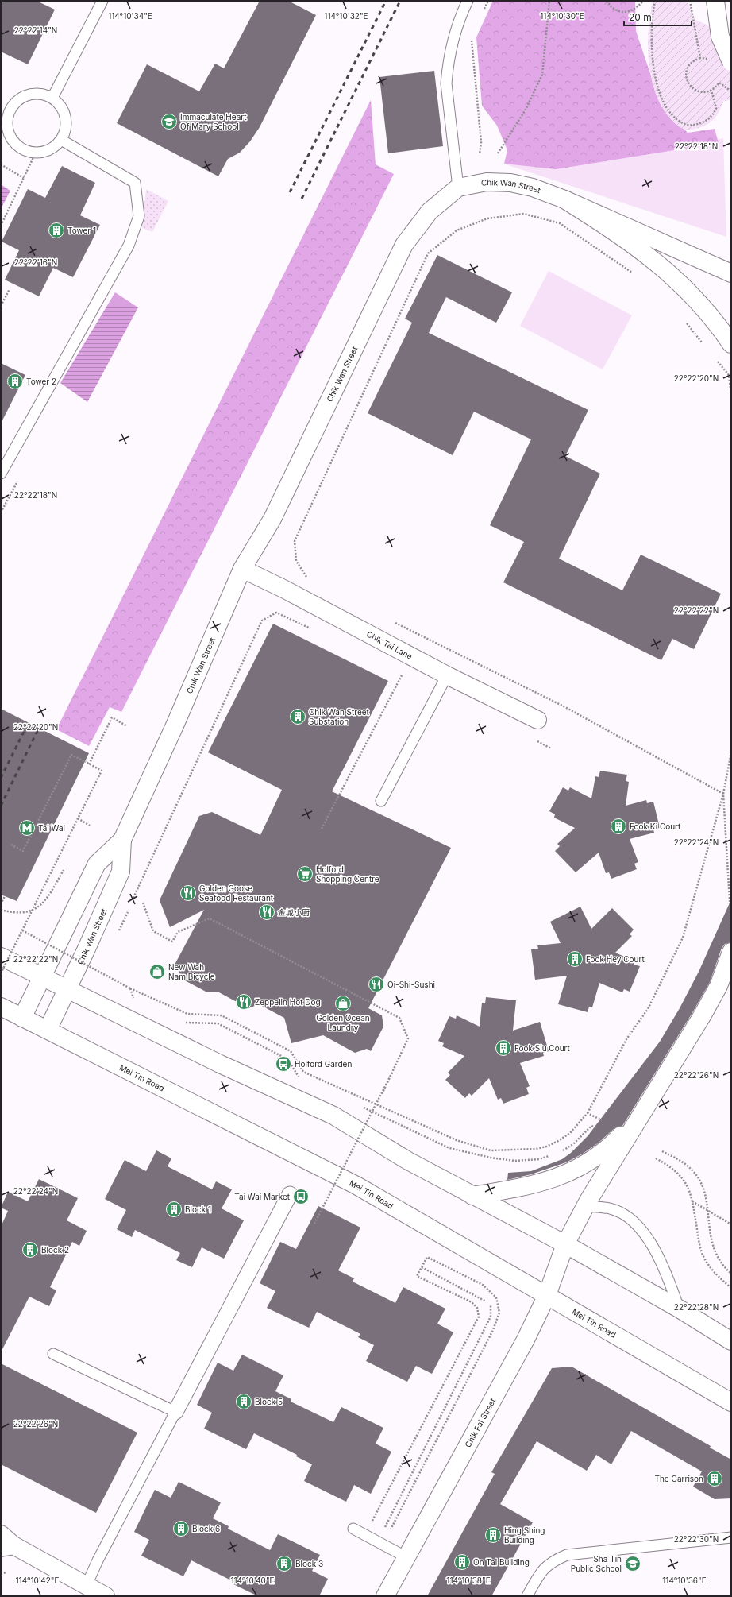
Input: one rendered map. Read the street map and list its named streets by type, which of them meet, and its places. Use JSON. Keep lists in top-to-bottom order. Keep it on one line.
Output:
{"streets":{"main road":["Chik Wan Street","Chik Tai Lane","Mei Tin Road","Chik Fai Street"]},"crossings":[["Chik Wan Street","Chik Tai Lane"],["Chik Wan Street","Mei Tin Road"],["Mei Tin Road","Chik Fai Street"]],"places":{"school or university":["Immaculate Heart Of Mary School","Sha Tin Public School"],"building":["Tower 1","Tower 2","Chik Wan Street Substation","Fook Ki Court","Fook Hey Court","Fook Siu Court","Block 1","Block 2","Block 5","The Garrison","Block 6","Hing Shing Building","On Tai Building","Block 3"],"metro station":["Tai Wai"],"supermarket":["Holford Shopping Centre"],"restaurant":["Golden Goose Seafood Restaurant","金城小廚","Oi-Shi-Sushi","Zeppelin Hot Dog"],"shop":["New Wah Nam Bicycle","Golden Ocean Laundry"],"bus stop":["Holford Garden","Tai Wai Market"]},"scale_bar":"20 m","coordinates":["114°10'34\"E","114°10'32\"E","114°10'30\"E","22°22'14\"N","22°22'18\"N","22°22'16\"N","22°22'20\"N","22°22'22\"N","22°22'24\"N","22°22'26\"N","22°22'28\"N","22°22'30\"N","114°10'42\"E","114°10'40\"E","114°10'38\"E","114°10'36\"E"]}
